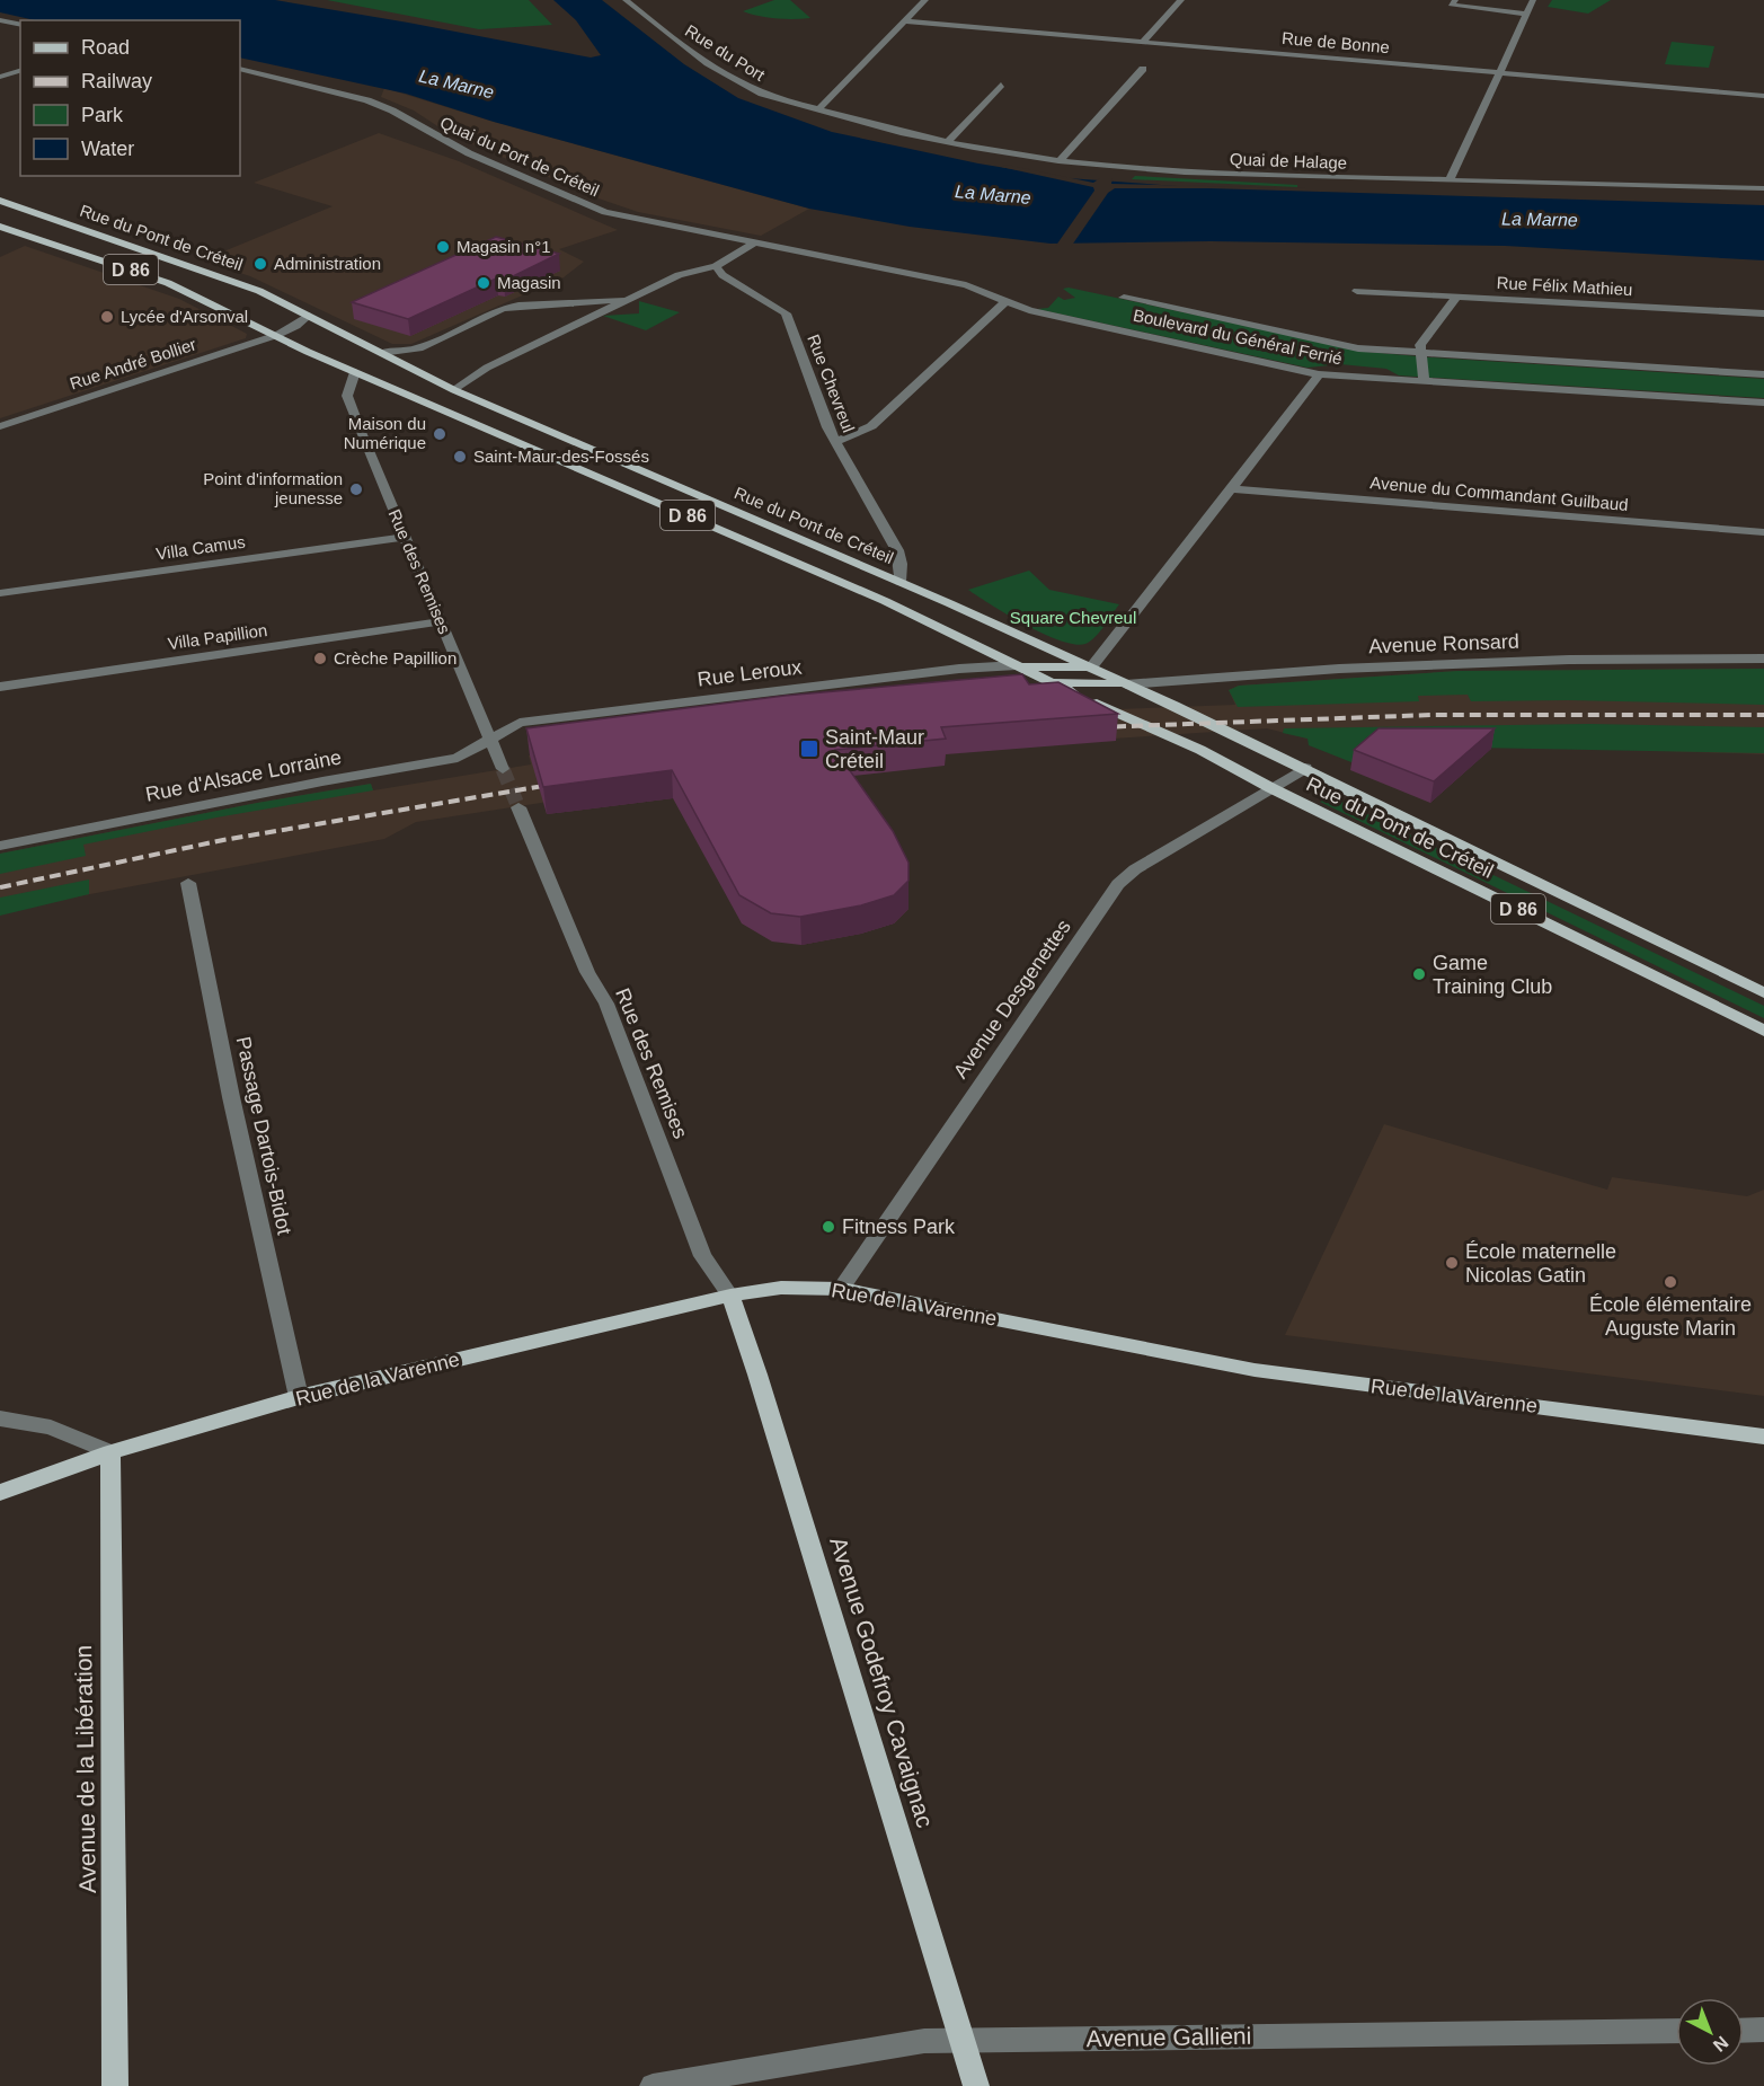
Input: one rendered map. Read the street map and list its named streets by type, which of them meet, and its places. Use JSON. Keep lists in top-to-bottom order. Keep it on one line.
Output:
{"streets":{"main road":["Rue du Pont de Créteil","D 86","Rue de la Varenne","Avenue Godefroy Cavaignac","Avenue de la Libération"],"street":["Rue de Bonne","Rue du Port","Quai du Port de Créteil","Quai de Halage","Rue Félix Mathieu","Boulevard du Général Ferrié","Rue André Bollier","Rue Chevreul","Avenue du Commandant Guilbaud","Villa Camus","Rue des Remises","Villa Papillion","Avenue Ronsard","Rue Leroux","Rue d'Alsace Lorraine","Avenue Desgenettes","Passage Dartois-Bidot","Avenue Gallieni"]},"crossings":[["Rue du Port","Quai de Halage"],["Quai du Port de Créteil","Boulevard du Général Ferrié"],["Rue du Pont de Créteil","Rue André Bollier"],["Rue du Pont de Créteil","Rue Chevreul"],["Rue du Pont de Créteil","Rue des Remises"],["Rue du Pont de Créteil","Avenue Ronsard"],["Rue du Pont de Créteil","Rue Leroux"],["Rue du Pont de Créteil","Avenue Desgenettes"],["Villa Camus","Rue des Remises"],["Rue des Remises","Villa Papillion"],["Rue des Remises","Rue Leroux"],["Rue des Remises","Rue d'Alsace Lorraine"],["Rue des Remises","Rue de la Varenne"],["Rue des Remises","Avenue Godefroy Cavaignac"],["Rue Leroux","Rue d'Alsace Lorraine"],["Avenue Desgenettes","Rue de la Varenne"],["Passage Dartois-Bidot","Rue de la Varenne"],["Rue de la Varenne","Avenue Godefroy Cavaignac"],["Rue de la Varenne","Avenue de la Libération"],["Avenue Godefroy Cavaignac","Avenue Gallieni"]],"water":["La Marne"],"parks":["Square Chevreul"],"places":{"other":["Magasin n°1","Administration","Magasin","Lycée d'Arsonval","Maison du Numérique","Saint-Maur-des-Fossés","Point d'information jeunesse","Crèche Papillion","Game Training Club","Fitness Park","École maternelle Nicolas Gatin","École élémentaire Auguste Marin"],"transit":["Saint-Maur Créteil"]},"legend":["Road","Railway","Park","Water"],"north":"bottom right"}
